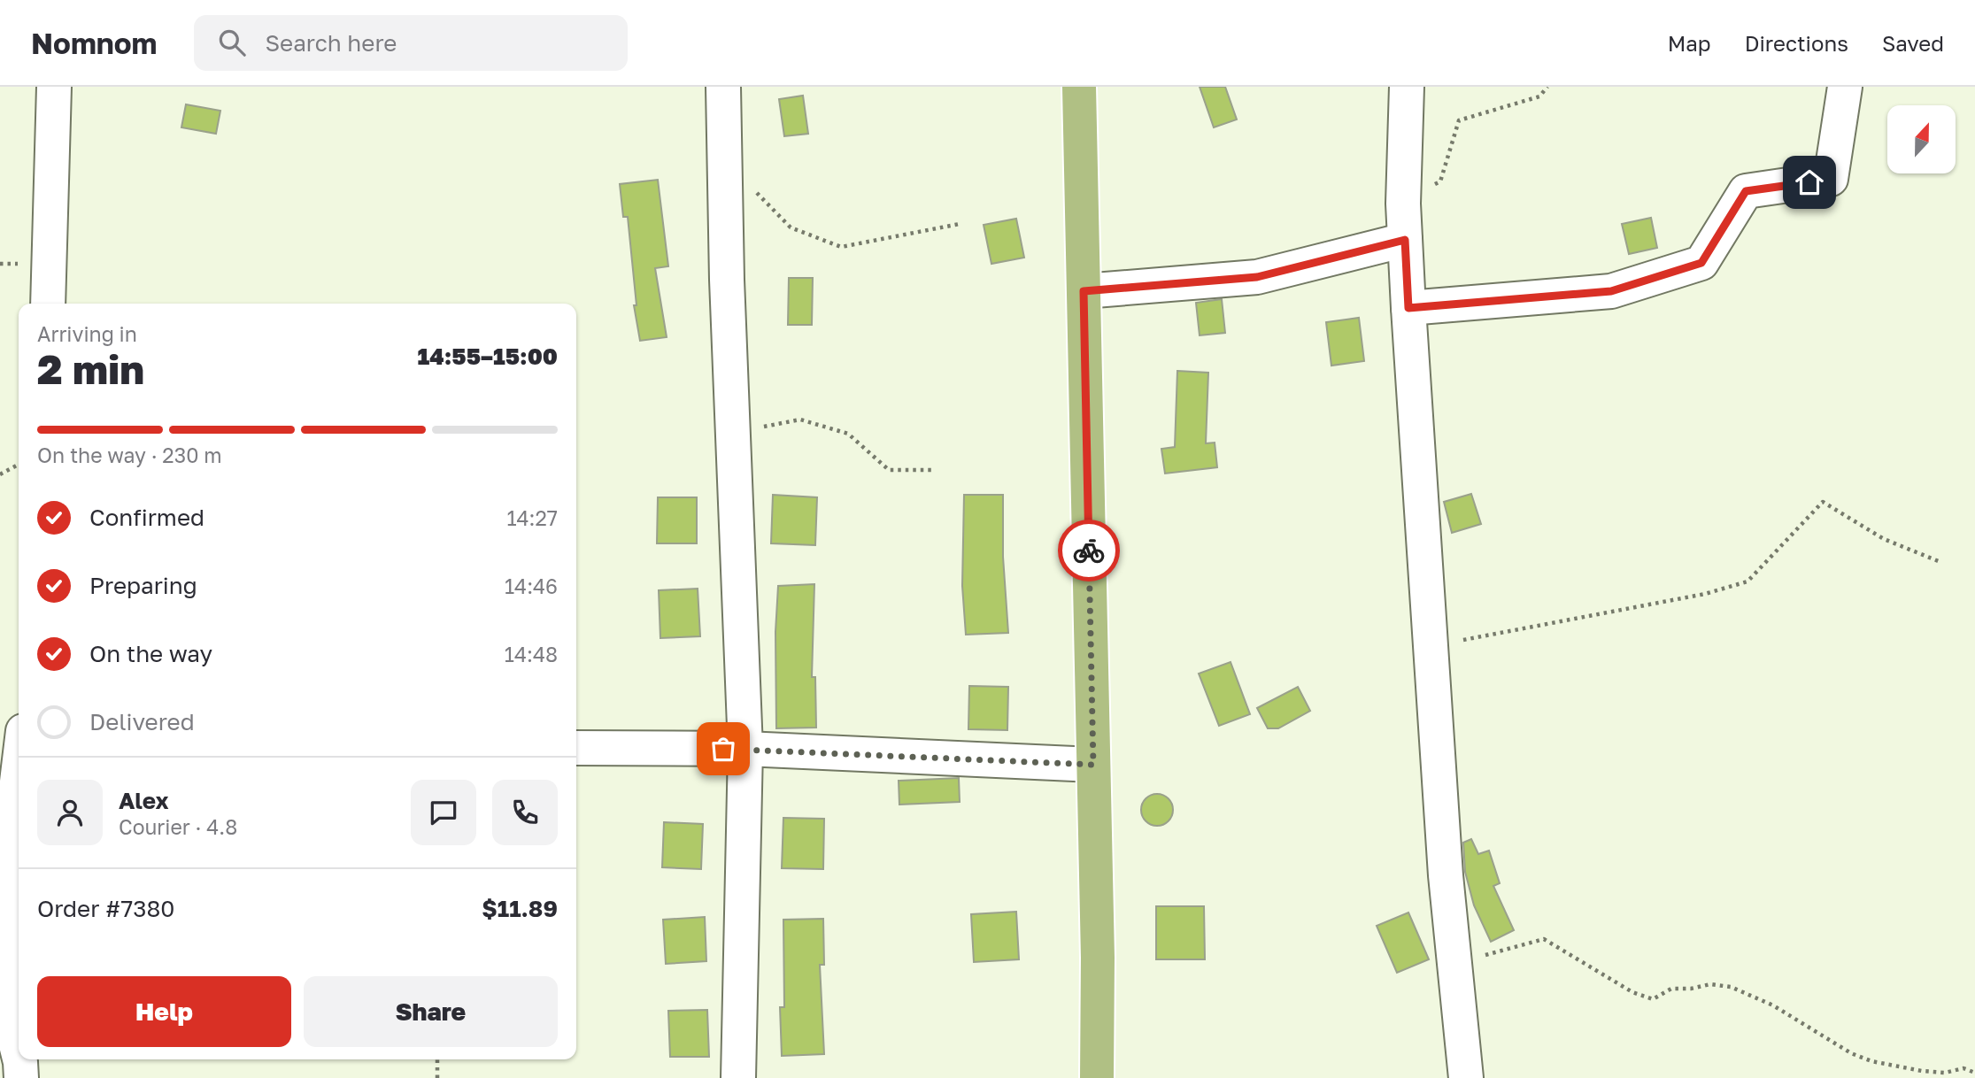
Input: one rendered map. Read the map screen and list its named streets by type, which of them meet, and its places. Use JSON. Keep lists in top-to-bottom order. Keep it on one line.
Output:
{"north":"top","page":{"header":"Nomnom","search":"Search here","nav":["Map","Directions","Saved"],"heading":["2 min","Arriving in","14:55–15:00"],"panel":["Alex","Courier · 4.8","Order #7380","$11.89"],"bar":"On the way · 230 m","list":[["Confirmed","14:27"],["Preparing","14:46"],["On the way","14:48"],"Delivered"],"buttons":["Help","Share"]}}
